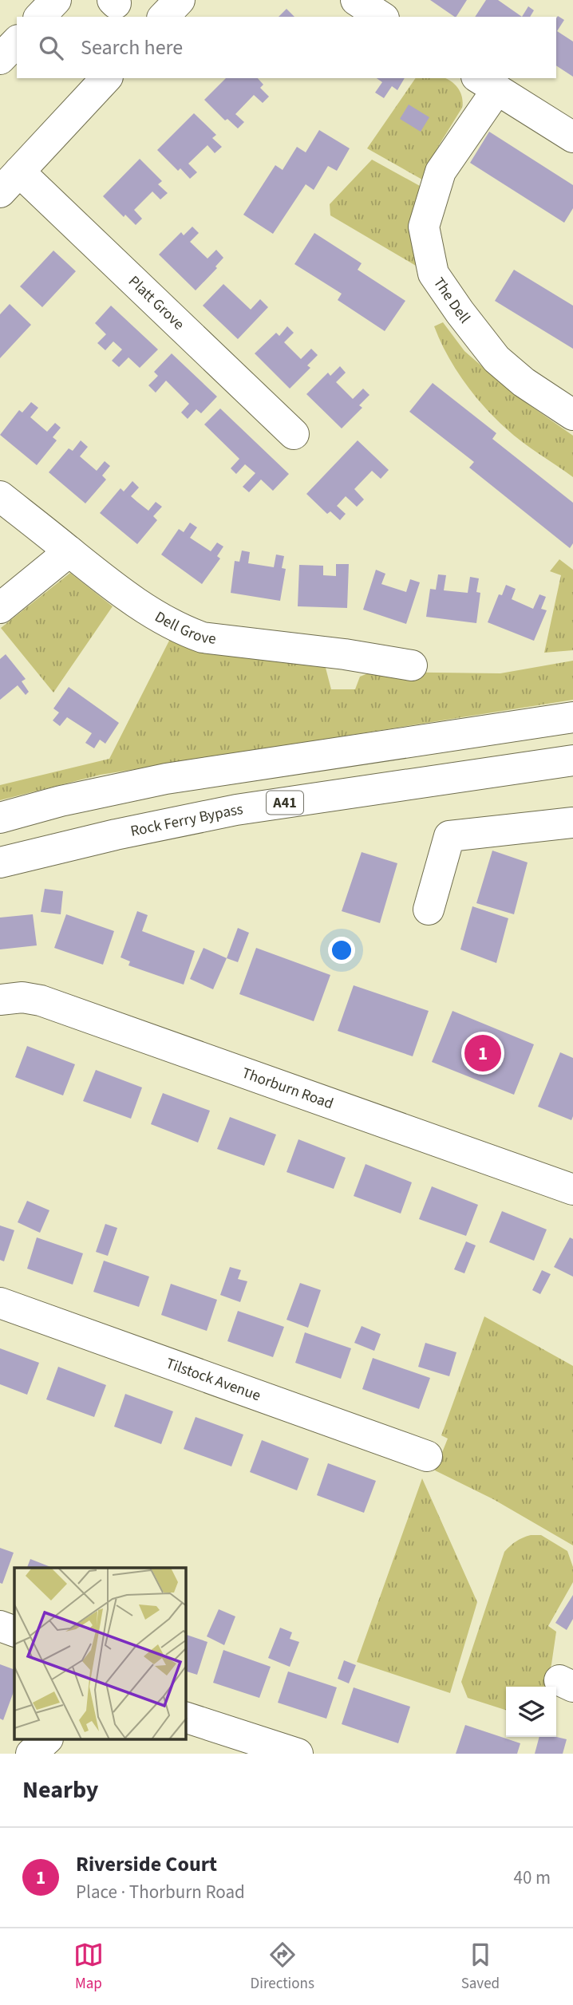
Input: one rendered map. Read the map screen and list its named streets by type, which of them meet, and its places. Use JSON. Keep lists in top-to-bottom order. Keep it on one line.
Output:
{"streets":{"main road":["The Dell","Platt Grove","Dell Grove","A41","Rock Ferry Bypass","Thorburn Road","Tilstock Avenue"]},"page":{"search":"Search here","pins":"1","heading":"Nearby","list":[{"mark":"1","name":"Riverside Court","note":"Place · Thorburn Road","value":"40 m"}],"nav":["Map","Directions","Saved"]}}
